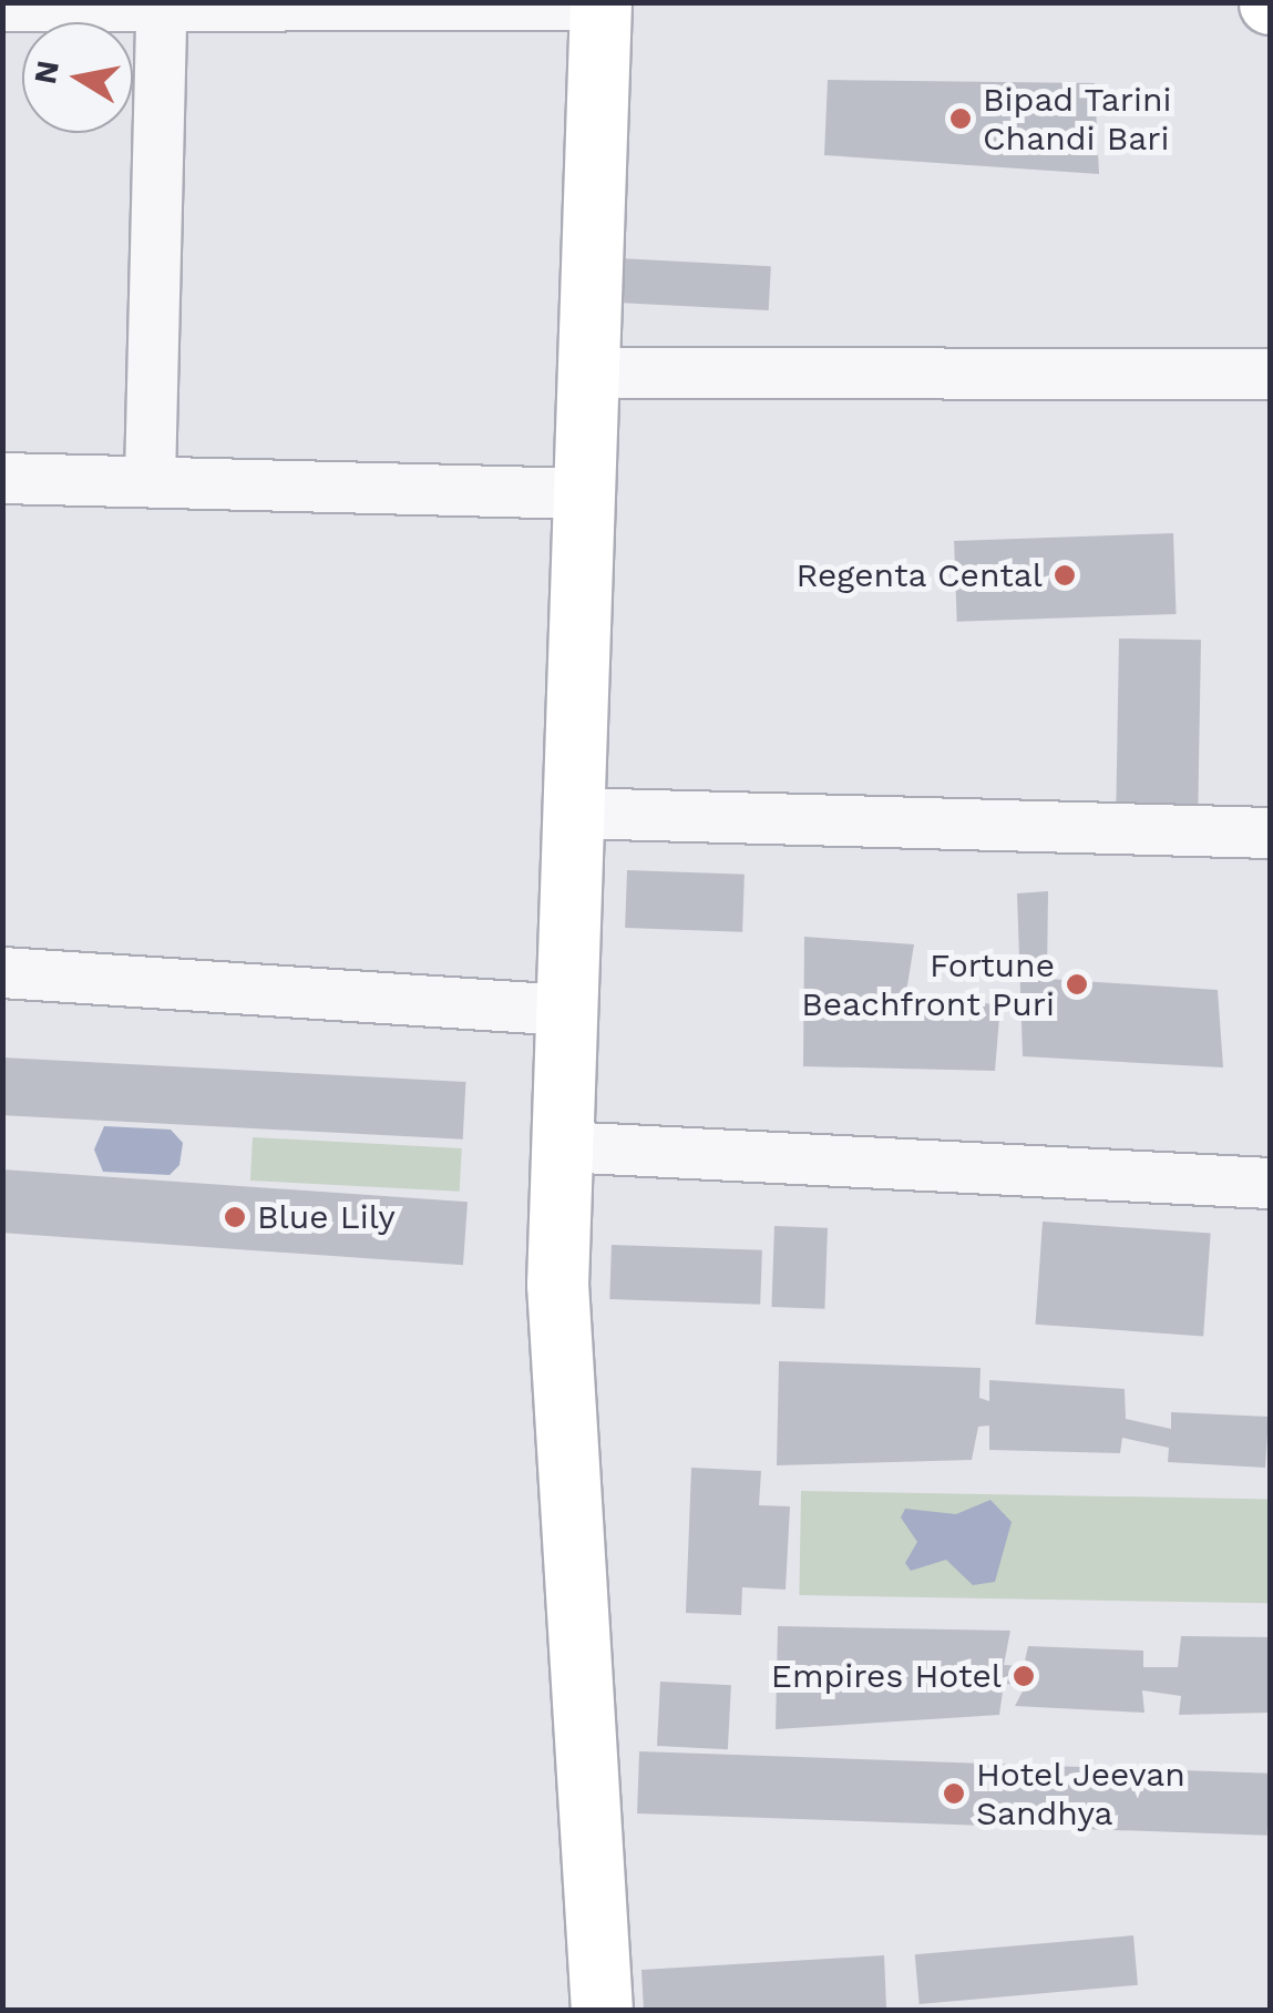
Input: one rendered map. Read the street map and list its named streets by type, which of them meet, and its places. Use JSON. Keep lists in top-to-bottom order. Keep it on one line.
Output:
{"places":["Bipad Tarini Chandi Bari","Regenta Cental","Fortune Beachfront Puri","Blue Lily","Empires Hotel","Hotel Jeevan Sandhya"],"north":"left"}
